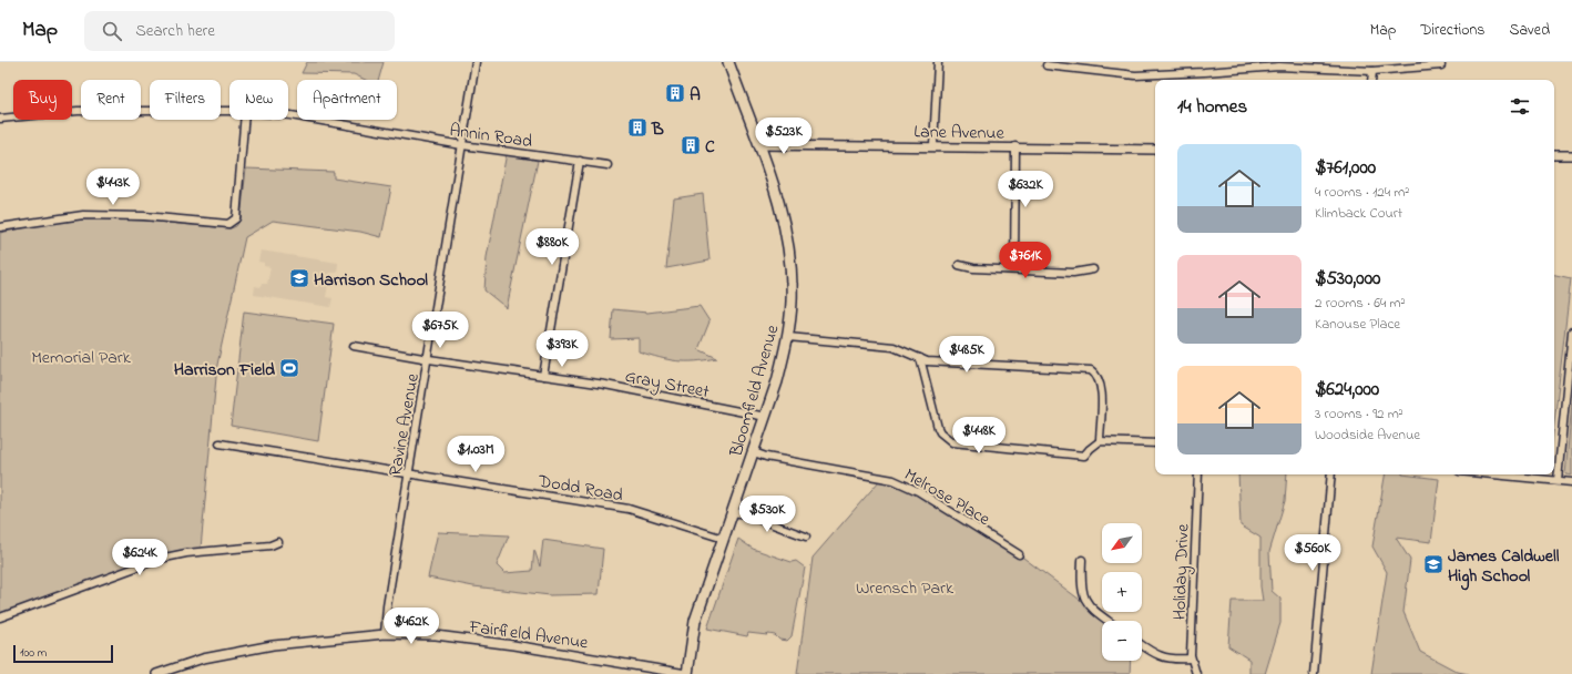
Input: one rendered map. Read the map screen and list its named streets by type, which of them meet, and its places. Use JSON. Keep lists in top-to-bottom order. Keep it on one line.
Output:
{"streets":{"main road":["Bloomfield Avenue"],"street":["Lane Avenue","Annin Road","Gray Street","Ravine Avenue","Dodd Road","Melrose Place","Holiday Drive","Fairfield Avenue"]},"crossings":[["Lane Avenue","Bloomfield Avenue"],["Annin Road","Ravine Avenue"],["Gray Street","Bloomfield Avenue"],["Gray Street","Ravine Avenue"],["Bloomfield Avenue","Dodd Road"],["Bloomfield Avenue","Melrose Place"],["Bloomfield Avenue","Fairfield Avenue"],["Ravine Avenue","Dodd Road"],["Ravine Avenue","Fairfield Avenue"]],"parks":["Memorial Park","Wrensch Park"],"places":{"building":["A","B","C"],"school or university":["Harrison School","James Caldwell High School"],"sports":["Harrison Field"]},"scale_bar":"100 m","north":"bottom left","page":{"header":"Map","search":"Search here","nav":["Map","Directions","Saved"],"chip":["Buy","Rent","Filters","New","Apartment"],"heading":"14 homes","price":["$523K","$443K","$632K","$880K","$761K","$675K","$393K","$485K","$448K","$1.03M","$530K","$560K","$624K","$462K"],"list":[{"name":"$761,000","note":"4 rooms · 124 m² · Klimback Court"},{"name":"$530,000","note":"2 rooms · 64 m² · Kanouse Place"},{"name":"$624,000","note":"3 rooms · 92 m² · Woodside Avenue"}],"map_buttons":["+","−"],"scale":"100 m"}}
